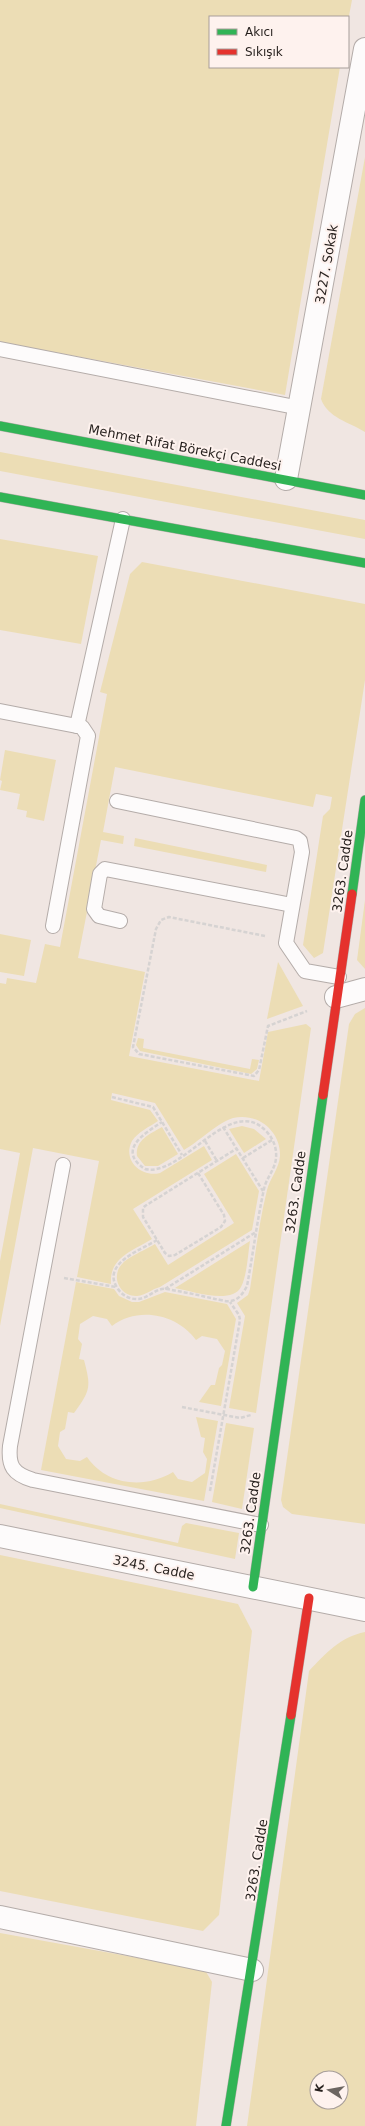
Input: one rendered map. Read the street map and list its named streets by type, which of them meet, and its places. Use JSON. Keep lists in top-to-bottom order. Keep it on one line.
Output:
{"streets":{"street":["3227. Sokak","Mehmet Rifat Börekçi Caddesi","3263. Cadde","3245. Cadde"]},"crossings":[["3227. Sokak","Mehmet Rifat Börekçi Caddesi"],["3263. Cadde","3245. Cadde"]],"legend":["Akıcı","Sıkışık"],"north":"left"}
